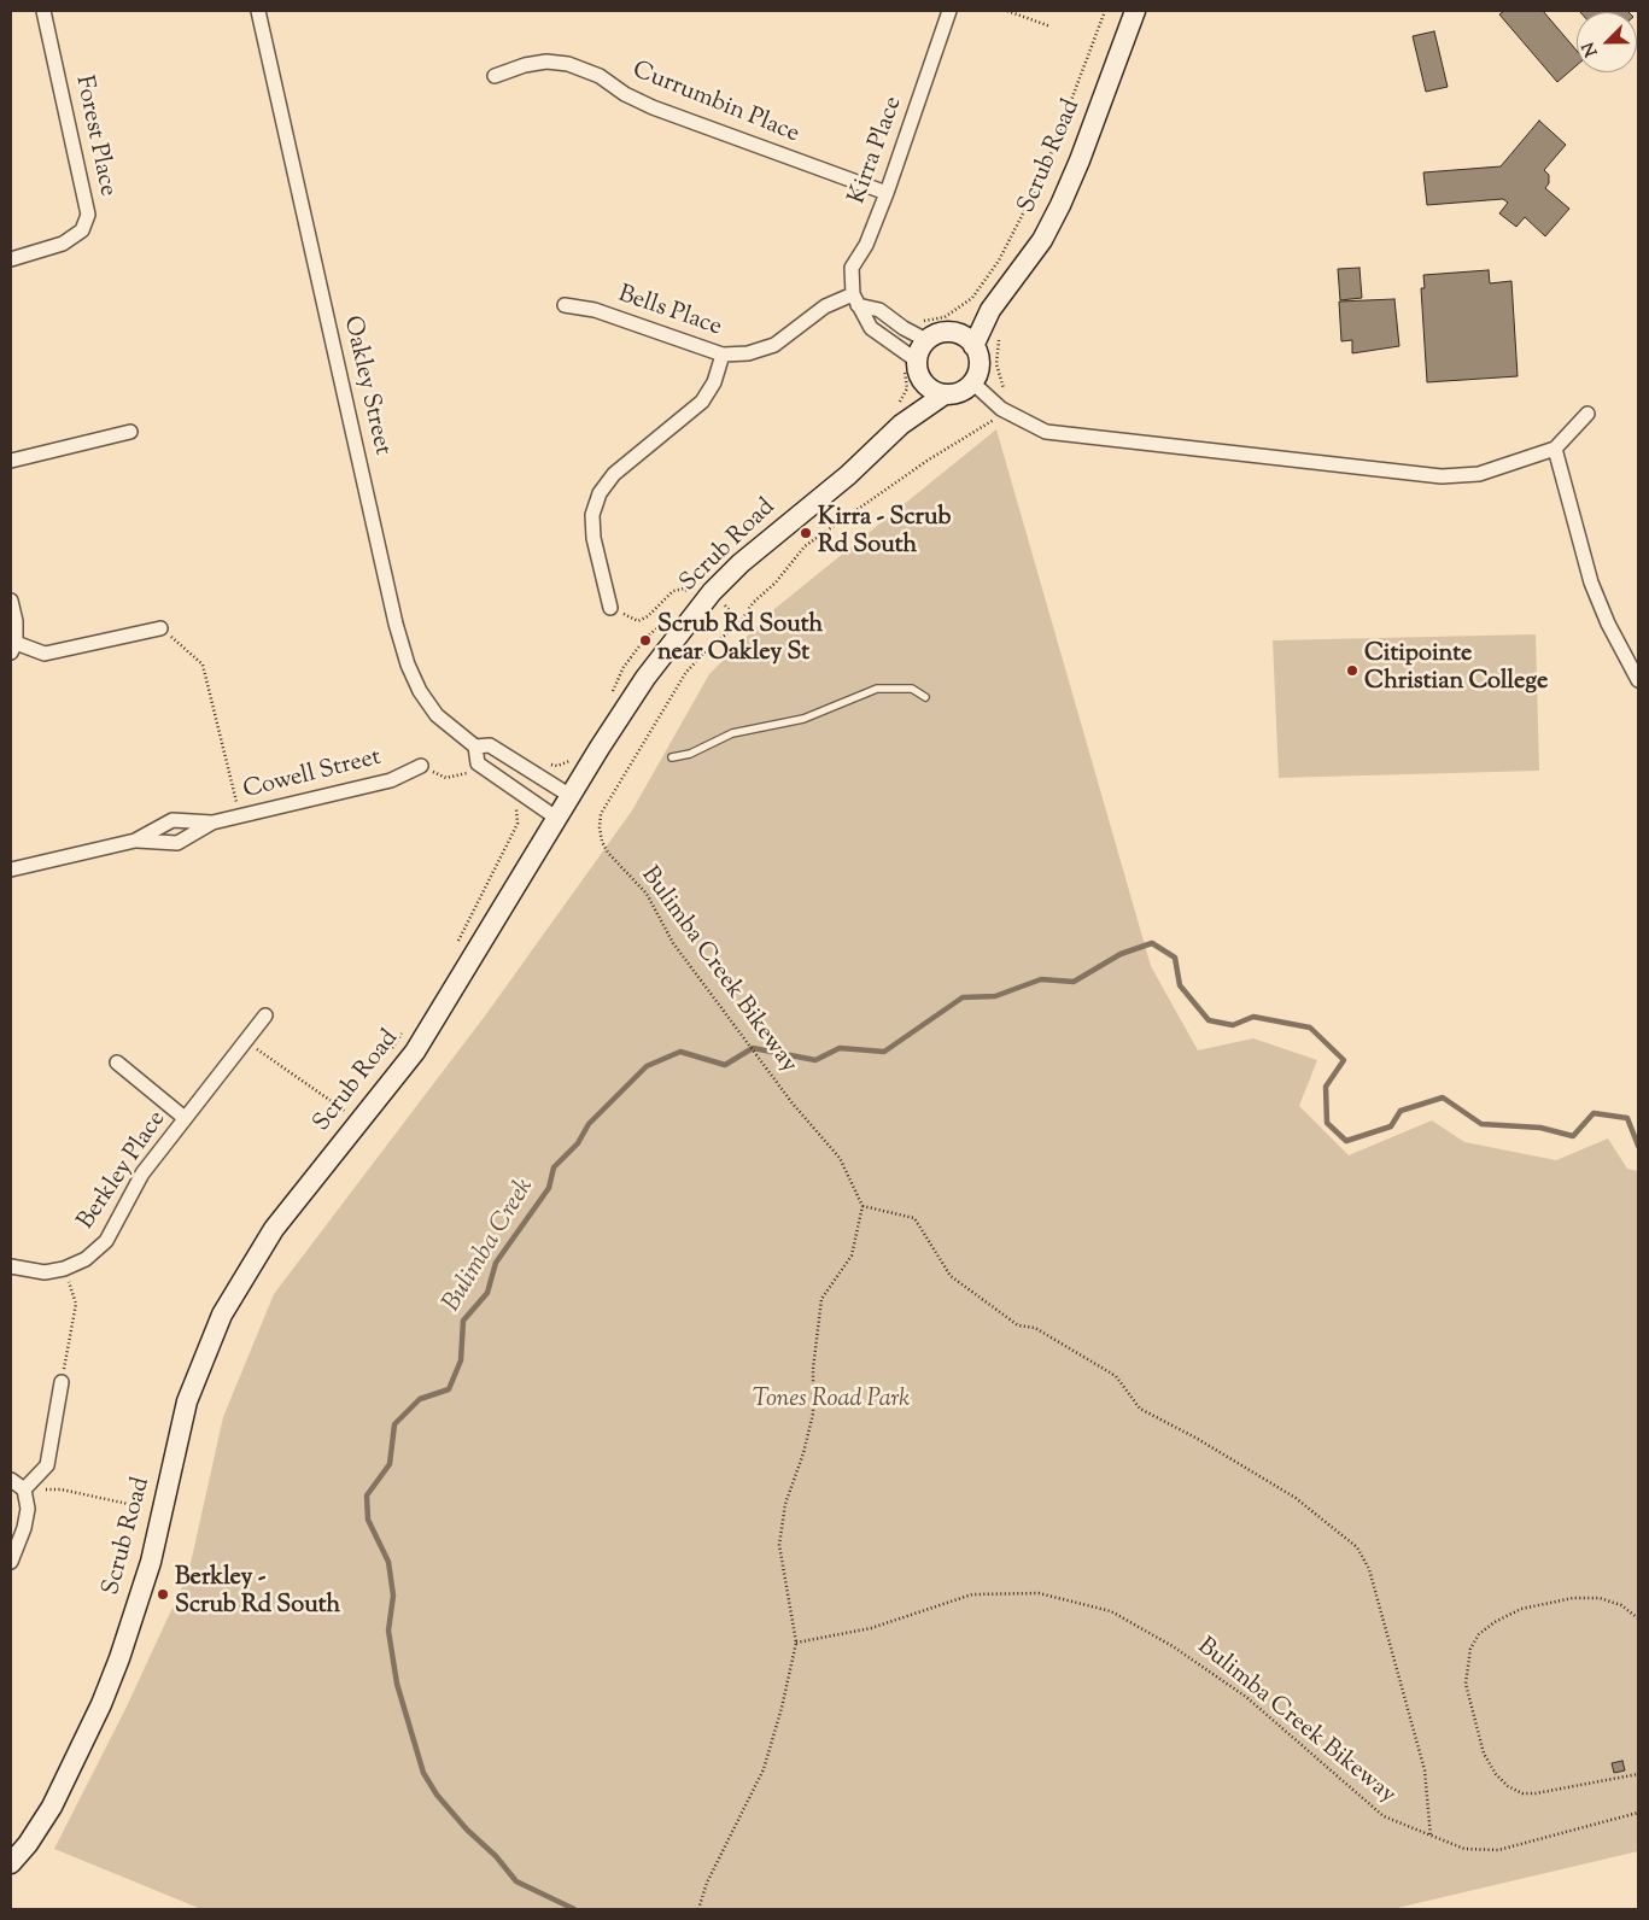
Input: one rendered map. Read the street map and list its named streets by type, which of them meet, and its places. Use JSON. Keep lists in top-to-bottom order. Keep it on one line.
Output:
{"streets":{"street":["Currumbin Place","Forest Place","Kirra Place","Scrub Road","Bells Place","Oakley Street","Cowell Street","Berkley Place"],"path":["Bulimba Creek Bikeway"]},"crossings":[["Currumbin Place","Kirra Place"],["Kirra Place","Bells Place"],["Scrub Road","Oakley Street"]],"water":["Bulimba Creek"],"parks":["Tones Road Park"],"places":["Kirra - Scrub Rd South","Scrub Rd South near Oakley St","Citipointe Christian College","Berkley - Scrub Rd South"],"north":"bottom left"}
